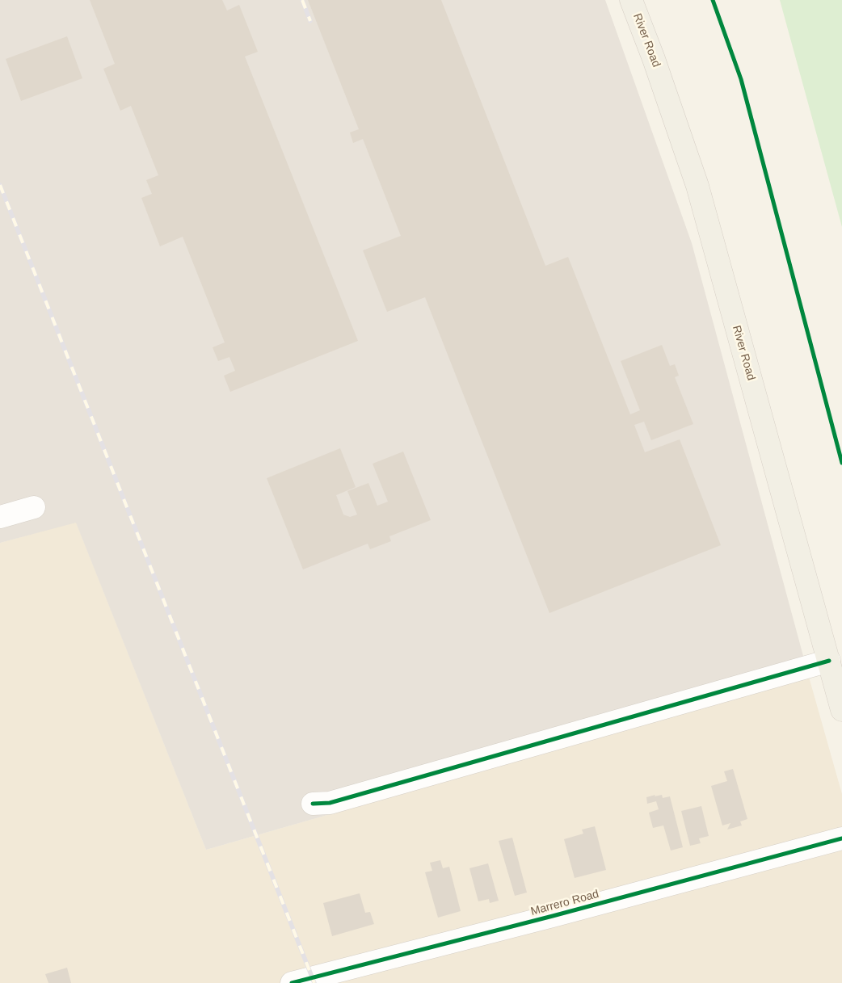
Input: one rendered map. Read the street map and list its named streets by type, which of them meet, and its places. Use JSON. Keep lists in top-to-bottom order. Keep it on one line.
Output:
{"streets":{"main road":["River Road"],"street":["Marrero Road"]}}
